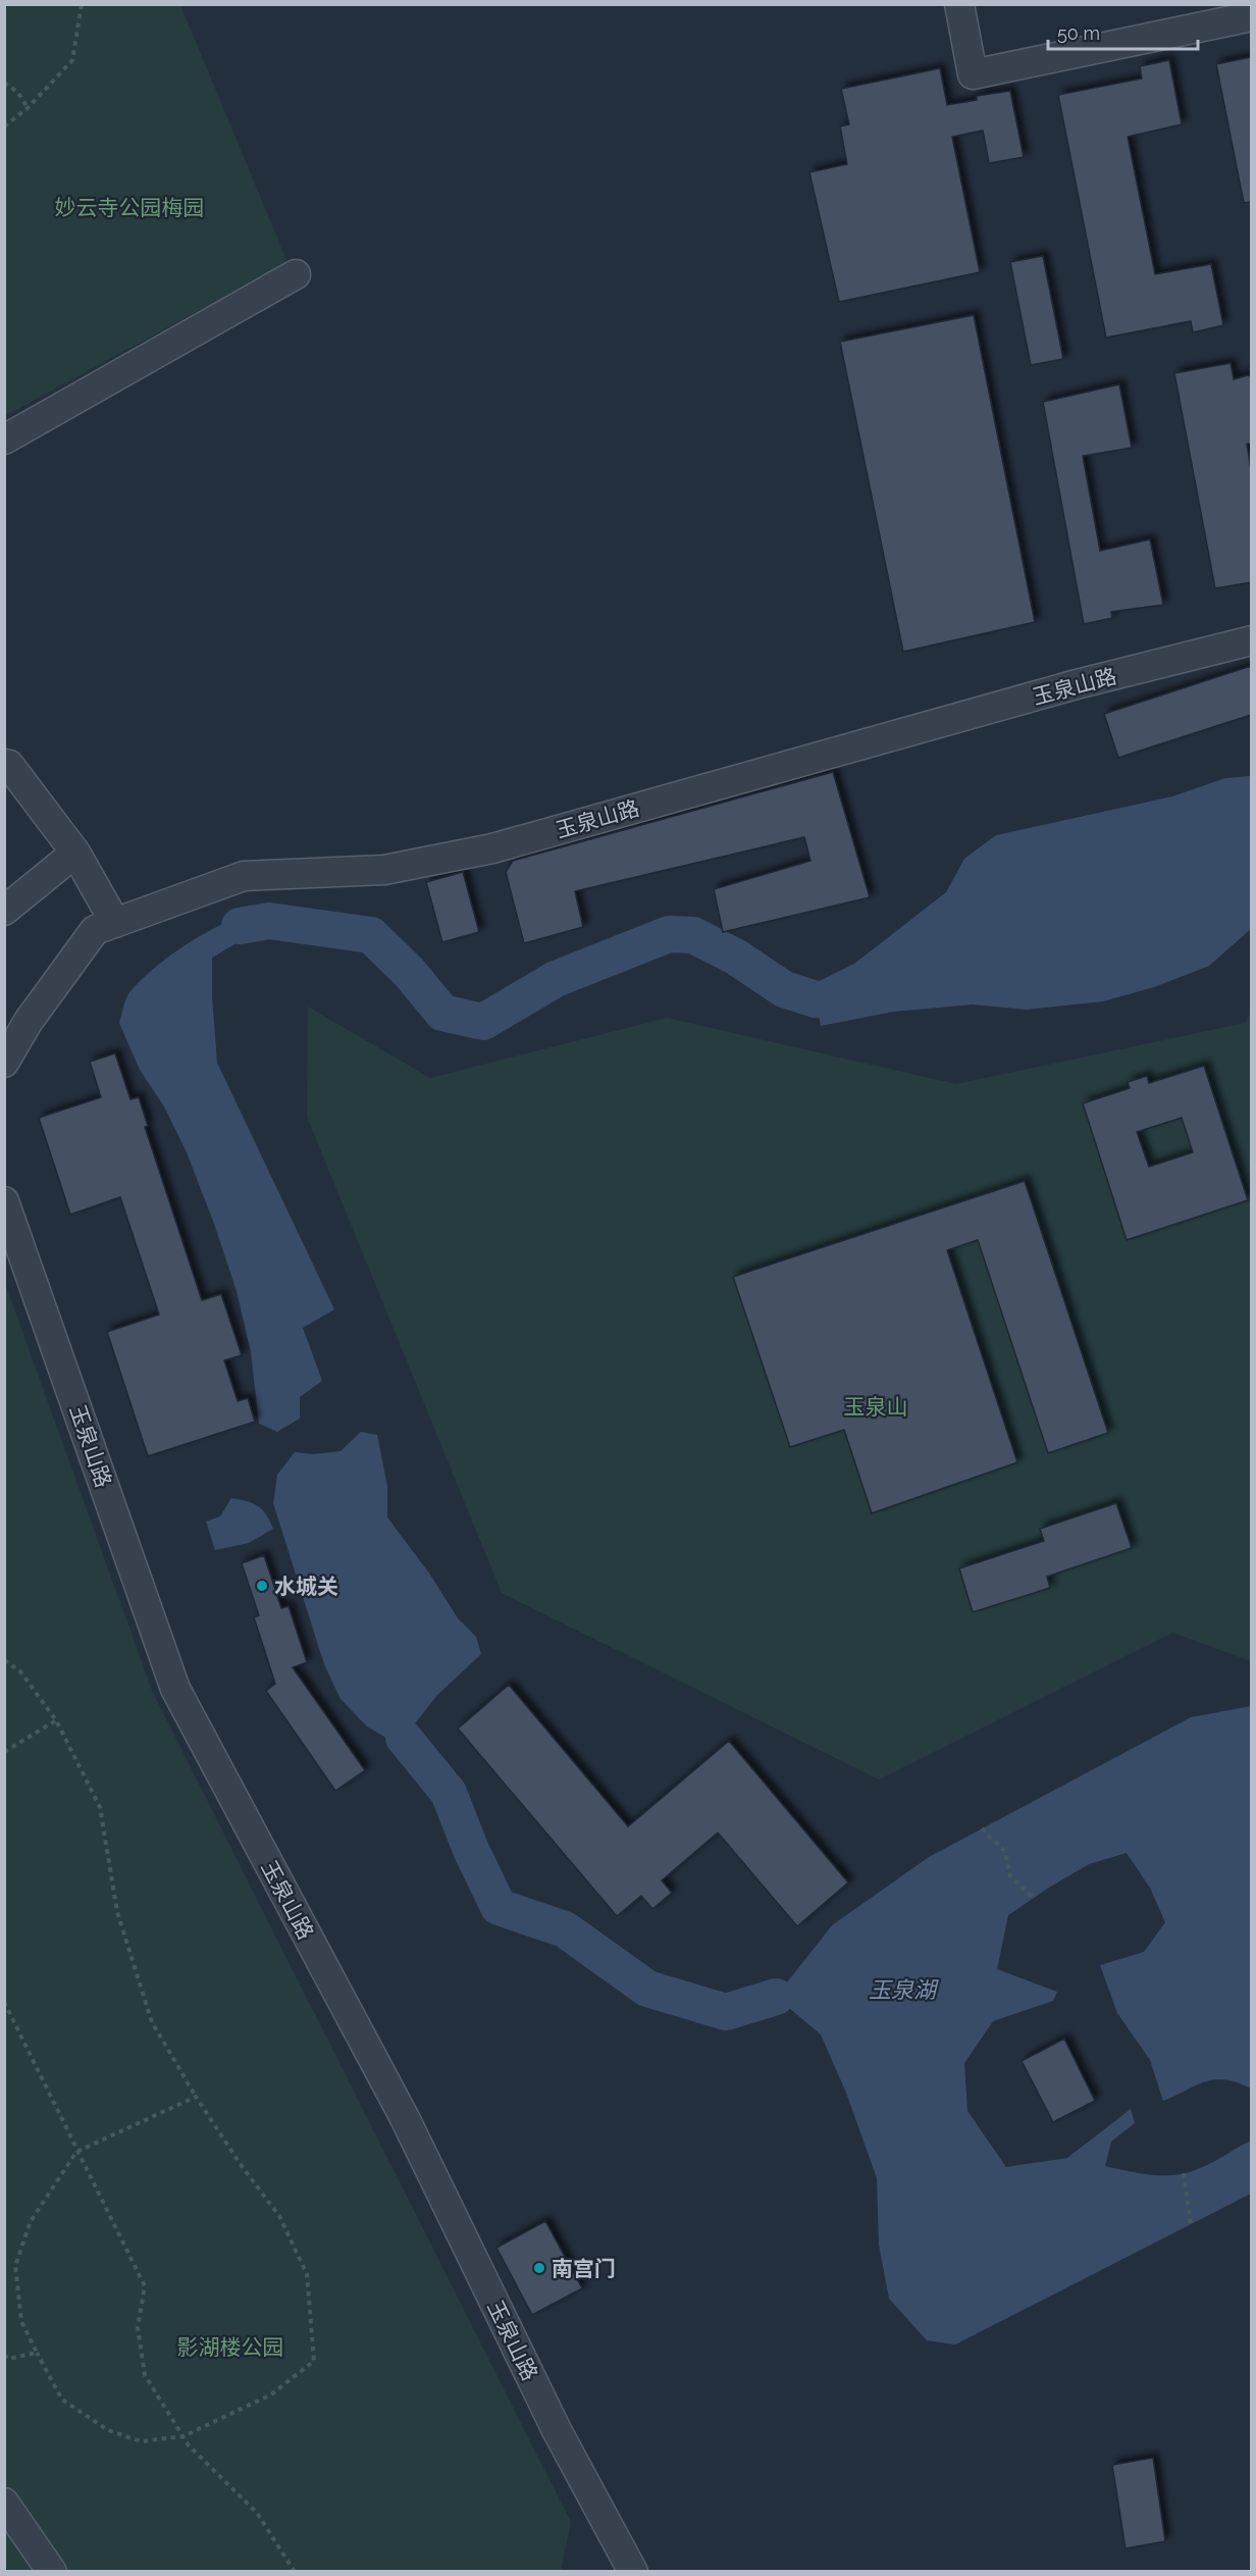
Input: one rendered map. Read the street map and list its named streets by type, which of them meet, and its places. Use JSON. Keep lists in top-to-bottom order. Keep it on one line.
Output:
{"streets":{"street":["玉泉山路"]},"water":["玉泉湖"],"parks":["妙云寺公园梅园","玉泉山","影湖楼公园"],"places":["水城关","南宫门"],"scale_bar":"50 m"}
